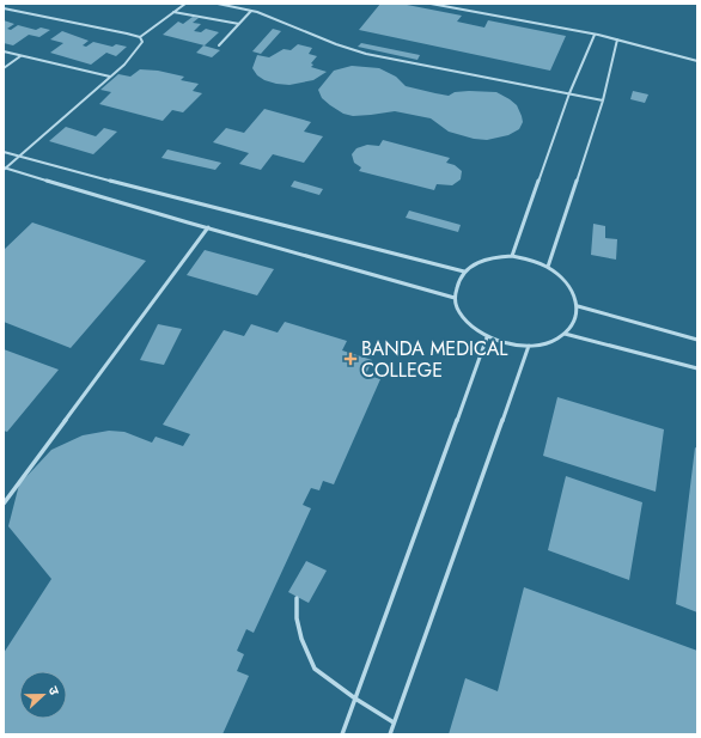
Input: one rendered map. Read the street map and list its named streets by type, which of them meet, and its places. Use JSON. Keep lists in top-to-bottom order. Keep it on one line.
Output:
{"places":{"health":["BANDA MEDICAL COLLEGE"]},"north":"right"}
